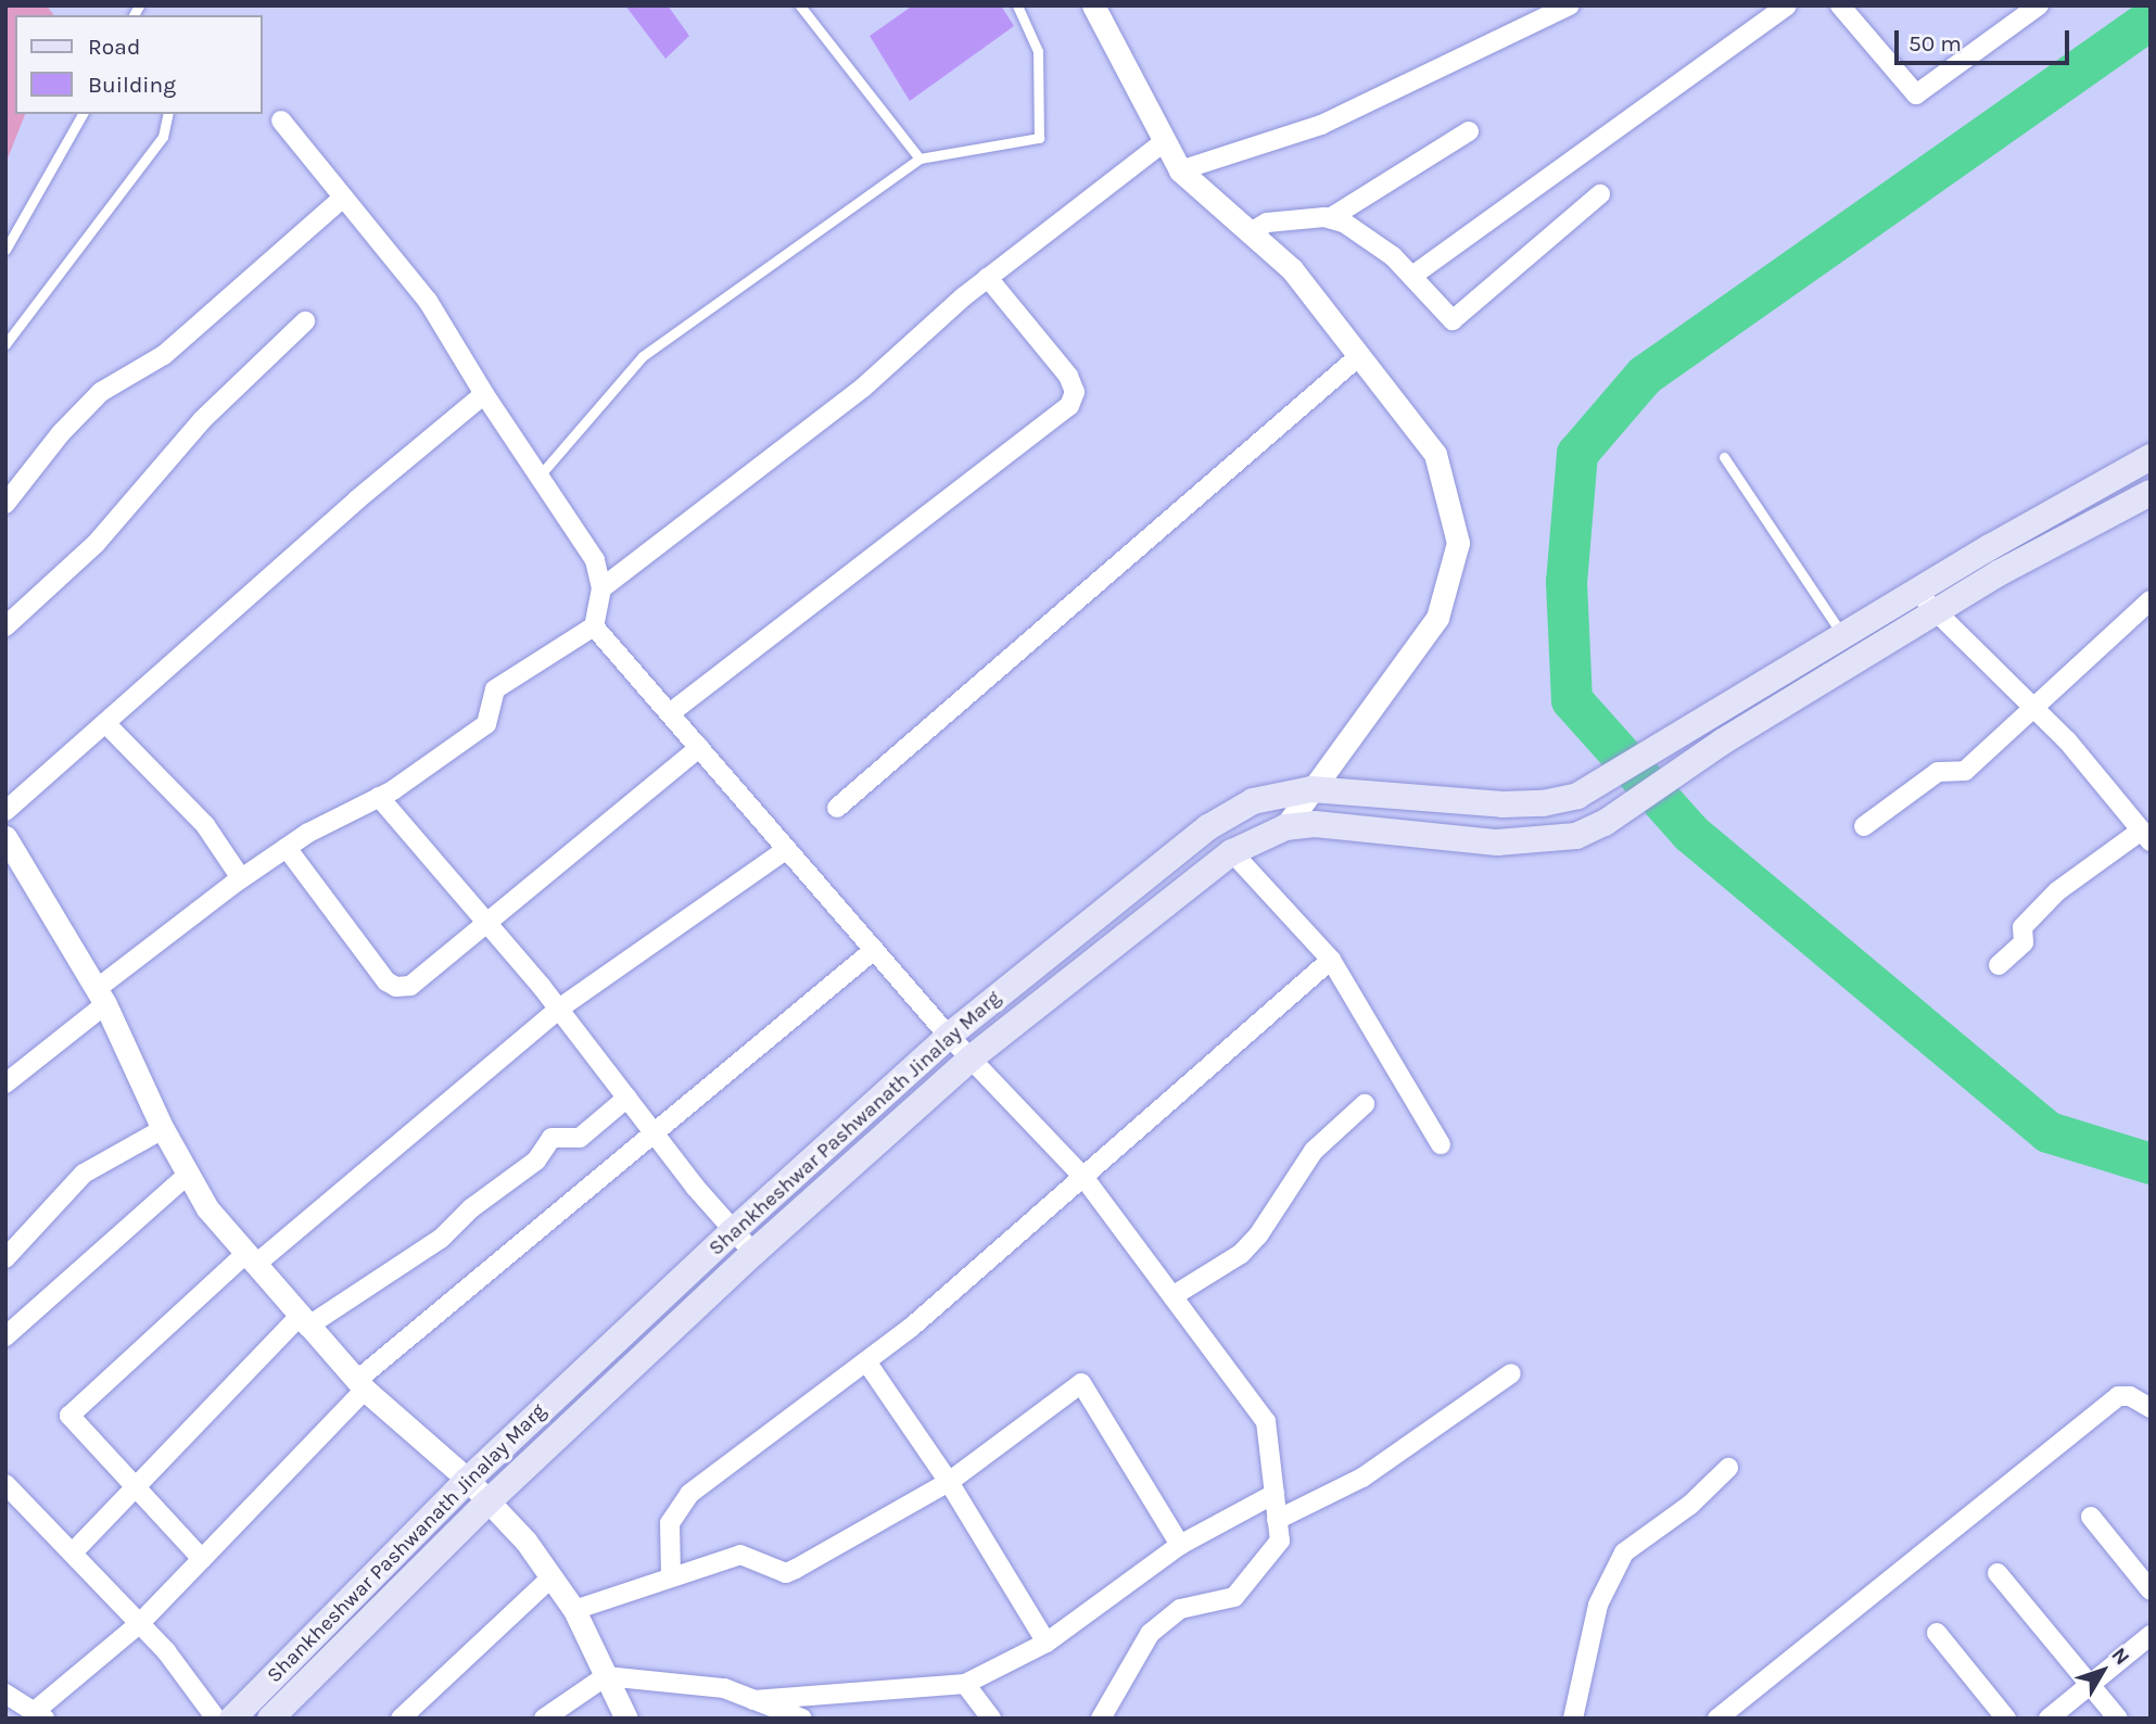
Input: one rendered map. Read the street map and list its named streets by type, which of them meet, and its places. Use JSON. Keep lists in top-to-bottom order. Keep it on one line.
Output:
{"streets":{"main road":["Shankheshwar Pashwanath Jinalay Marg"]},"legend":["Road","Building"],"scale_bar":"50 m","north":"top right"}
